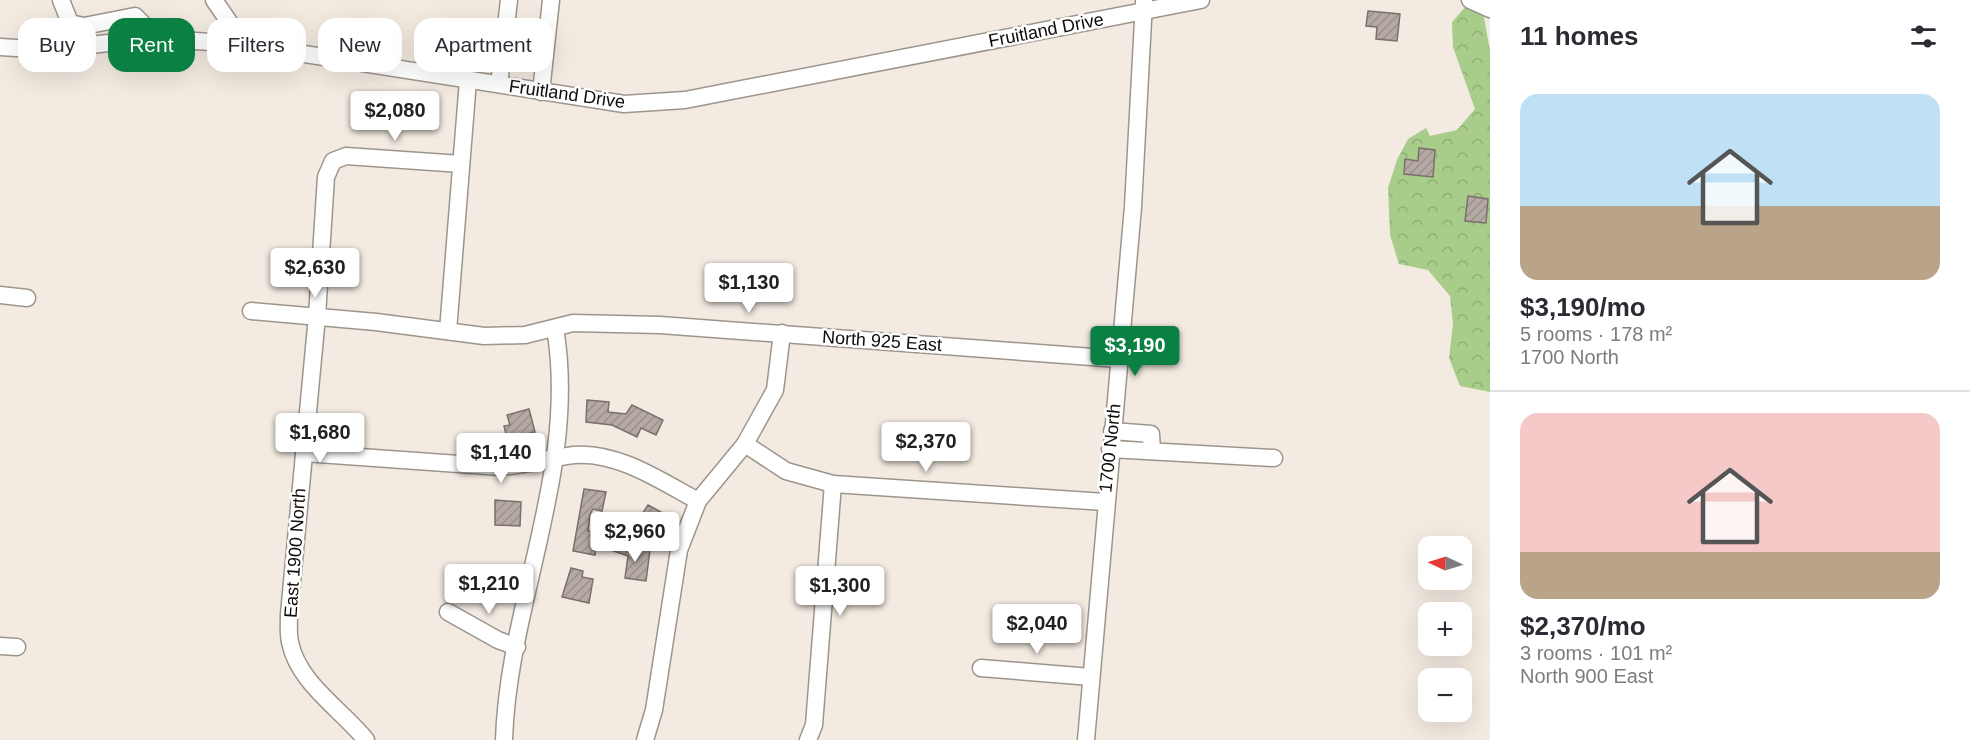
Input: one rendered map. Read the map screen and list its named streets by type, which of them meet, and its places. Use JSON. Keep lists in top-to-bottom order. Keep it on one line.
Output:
{"streets":{"street":["Fruitland Drive","North 925 East","1700 North","East 1900 North"]},"crossings":[["Fruitland Drive","1700 North"],["North 925 East","1700 North"],["North 925 East","East 1900 North"]],"north":"left","page":{"heading":"11 homes","chip":["Buy","Rent","Filters","New","Apartment"],"list":[{"name":"$3,190/mo","note":"5 rooms · 178 m² · 1700 North"},{"name":"$2,370/mo","note":"3 rooms · 101 m² · North 900 East"}],"price":["$2,080","$2,630","$1,130","$3,190","$1,680","$2,370","$1,140","$2,960","$1,210","$1,300","$2,040"],"map_buttons":["+","−"]}}
